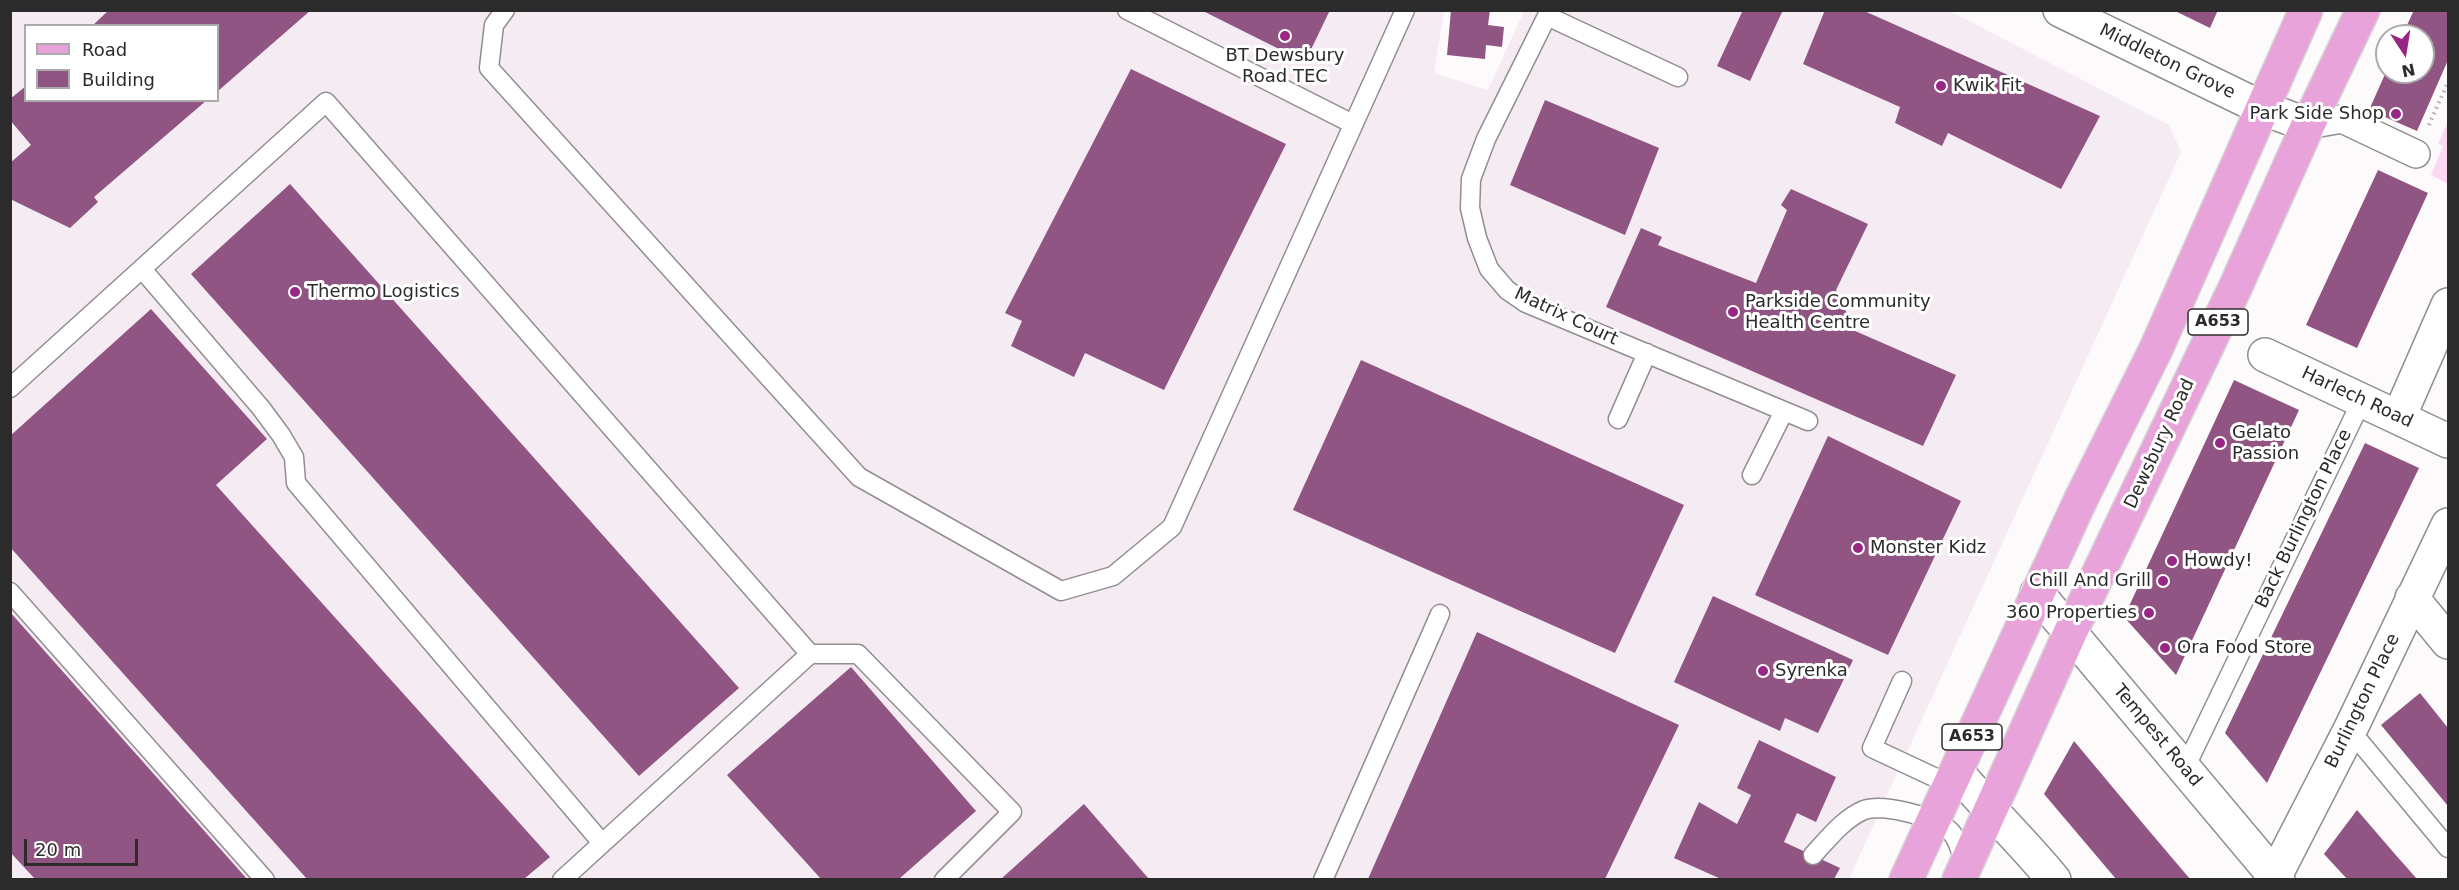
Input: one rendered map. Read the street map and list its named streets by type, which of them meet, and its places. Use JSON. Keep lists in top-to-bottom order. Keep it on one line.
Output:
{"streets":{"main road":["A653","Dewsbury Road"],"street":["Middleton Grove","Harlech Road","Burlington Place","Tempest Road"],"lane":["Matrix Court","Back Burlington Place"]},"crossings":[["Middleton Grove","A653"],["Middleton Grove","Dewsbury Road"],["A653","Dewsbury Road"],["A653","Tempest Road"],["Harlech Road","Back Burlington Place"],["Dewsbury Road","Tempest Road"],["Back Burlington Place","Tempest Road"],["Burlington Place","Tempest Road"]],"places":["BT Dewsbury Road TEC","Kwik Fit","Park Side Shop","Thermo Logistics","Parkside Community Health Centre","Gelato Passion","Monster Kidz","Howdy!","Chill And Grill","360 Properties","Ora Food Store","Syrenka"],"legend":["Road","Building"],"scale_bar":"20 m","north":"bottom"}
